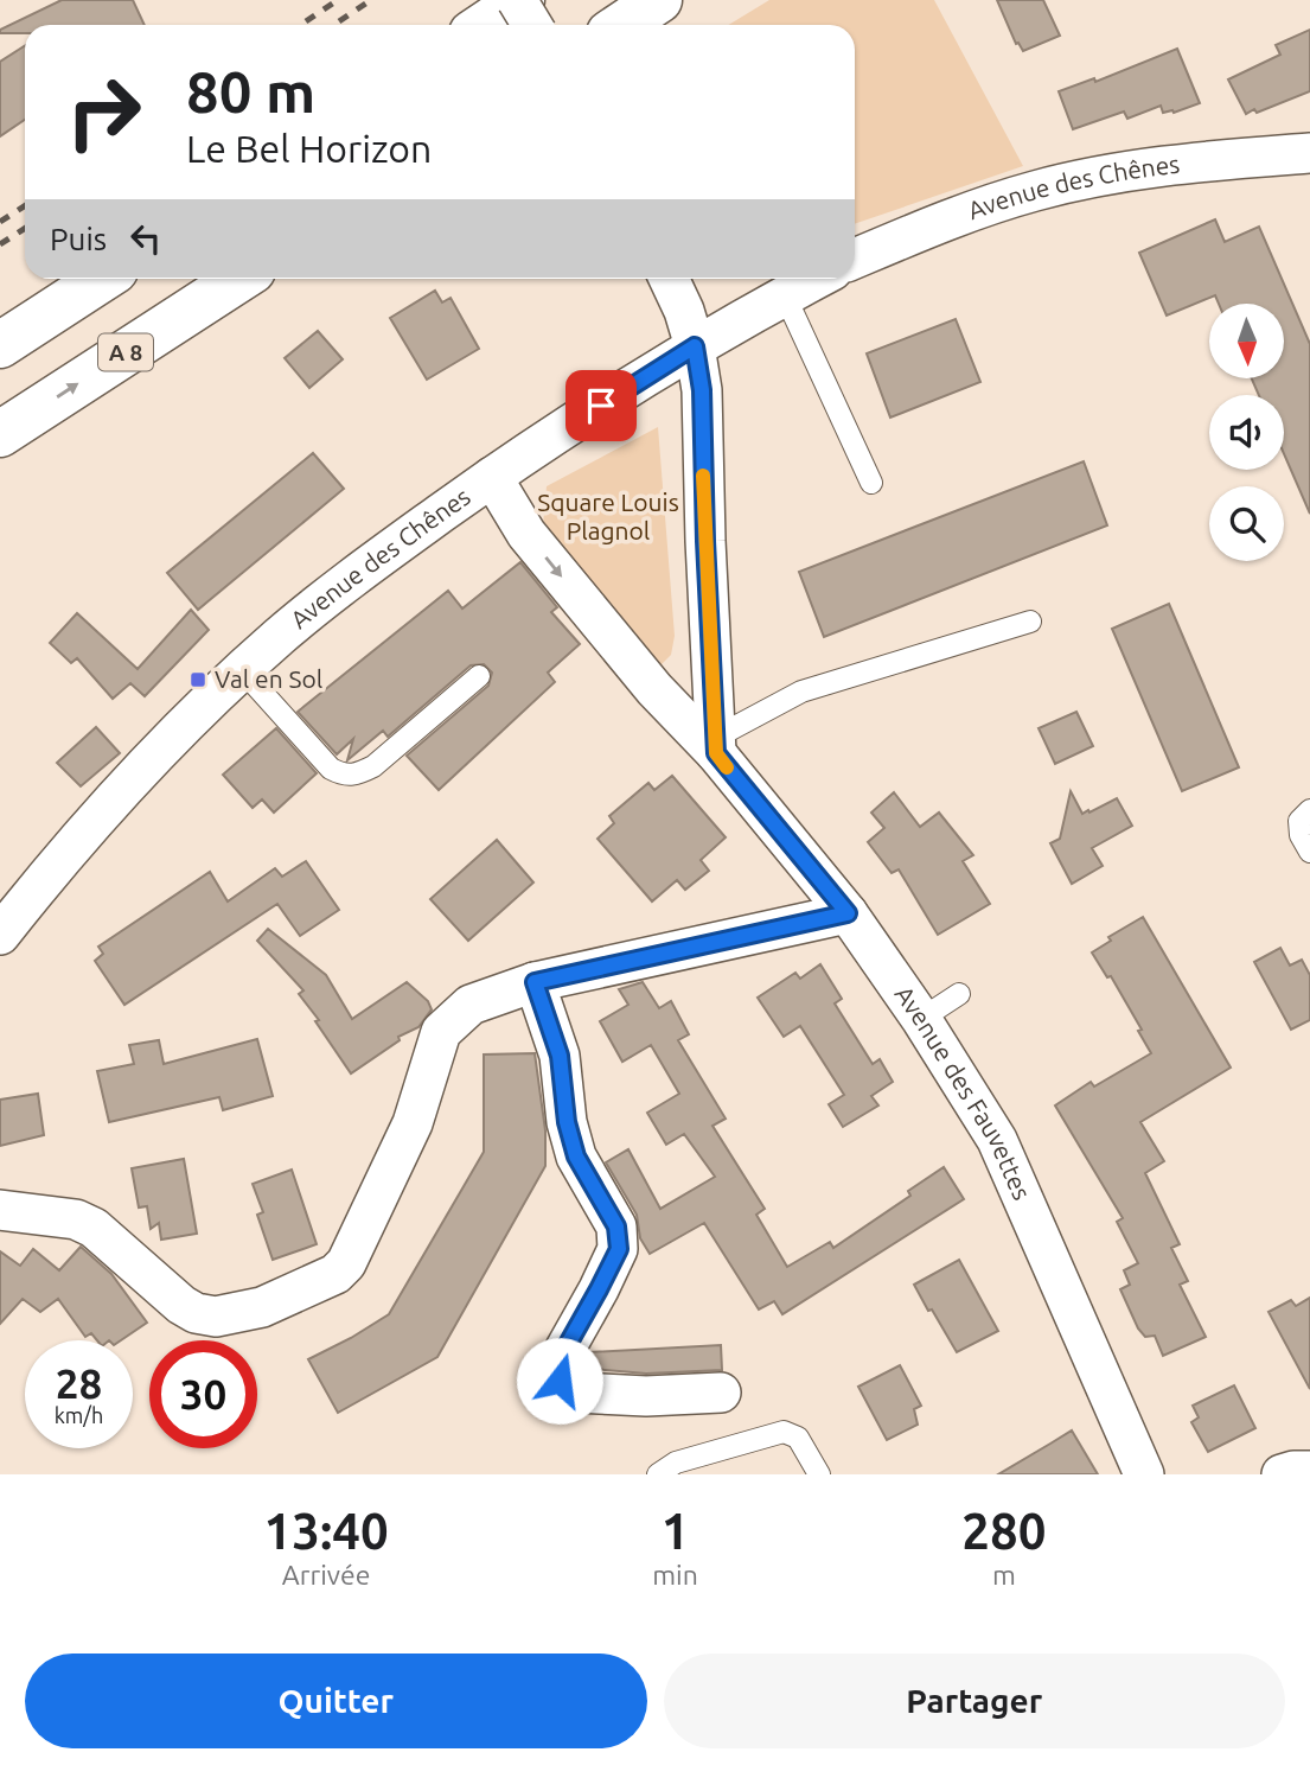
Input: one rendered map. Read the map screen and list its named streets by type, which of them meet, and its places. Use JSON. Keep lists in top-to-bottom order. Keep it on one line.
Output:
{"streets":{"highway":["A 8"],"street":["Avenue des Chênes","Avenue des Fauvettes"]},"crossings":[["Avenue des Chênes","Avenue des Fauvettes"]],"parks":["Square Louis Plagnol"],"places":{"transit":["Val en Sol"]},"north":"bottom","page":{"turn":["80 m","Le Bel Horizon"],"then":"Puis","speed":"28 km/h","limit":"30","eta":["13:40","Arrivée","1","min","280","m"],"buttons":["Quitter","Partager"]}}
